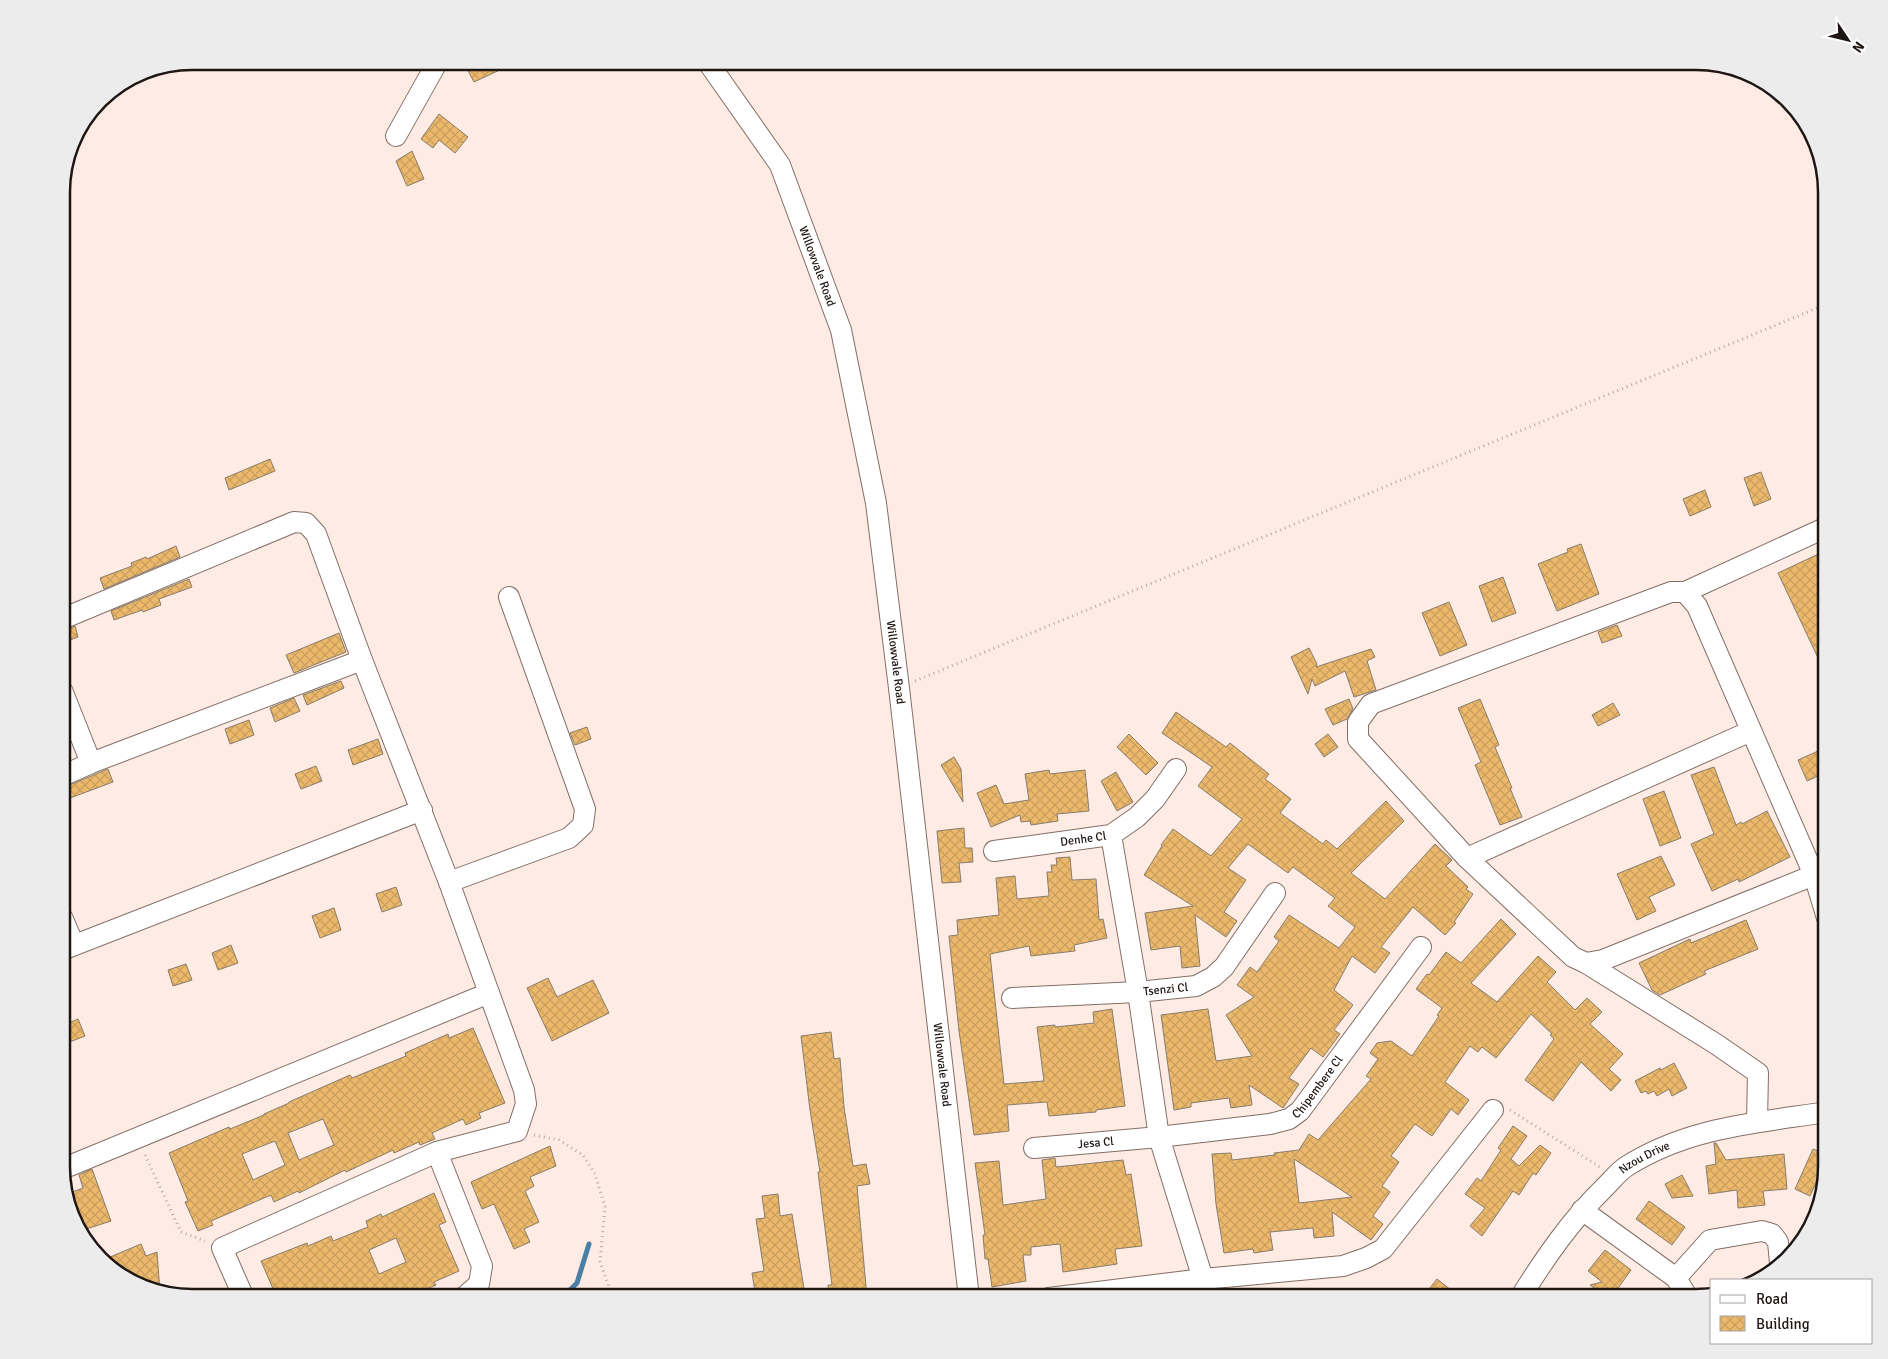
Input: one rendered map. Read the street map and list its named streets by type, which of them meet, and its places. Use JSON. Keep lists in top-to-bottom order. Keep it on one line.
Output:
{"streets":{"street":["Willowvale Road","Denhe Cl","Tsenzi Cl","Chipembere Cl","Jesa Cl","Nzou Drive"]},"crossings":[["Chipembere Cl","Jesa Cl"]],"legend":["Road","Building"],"north":"bottom right"}
